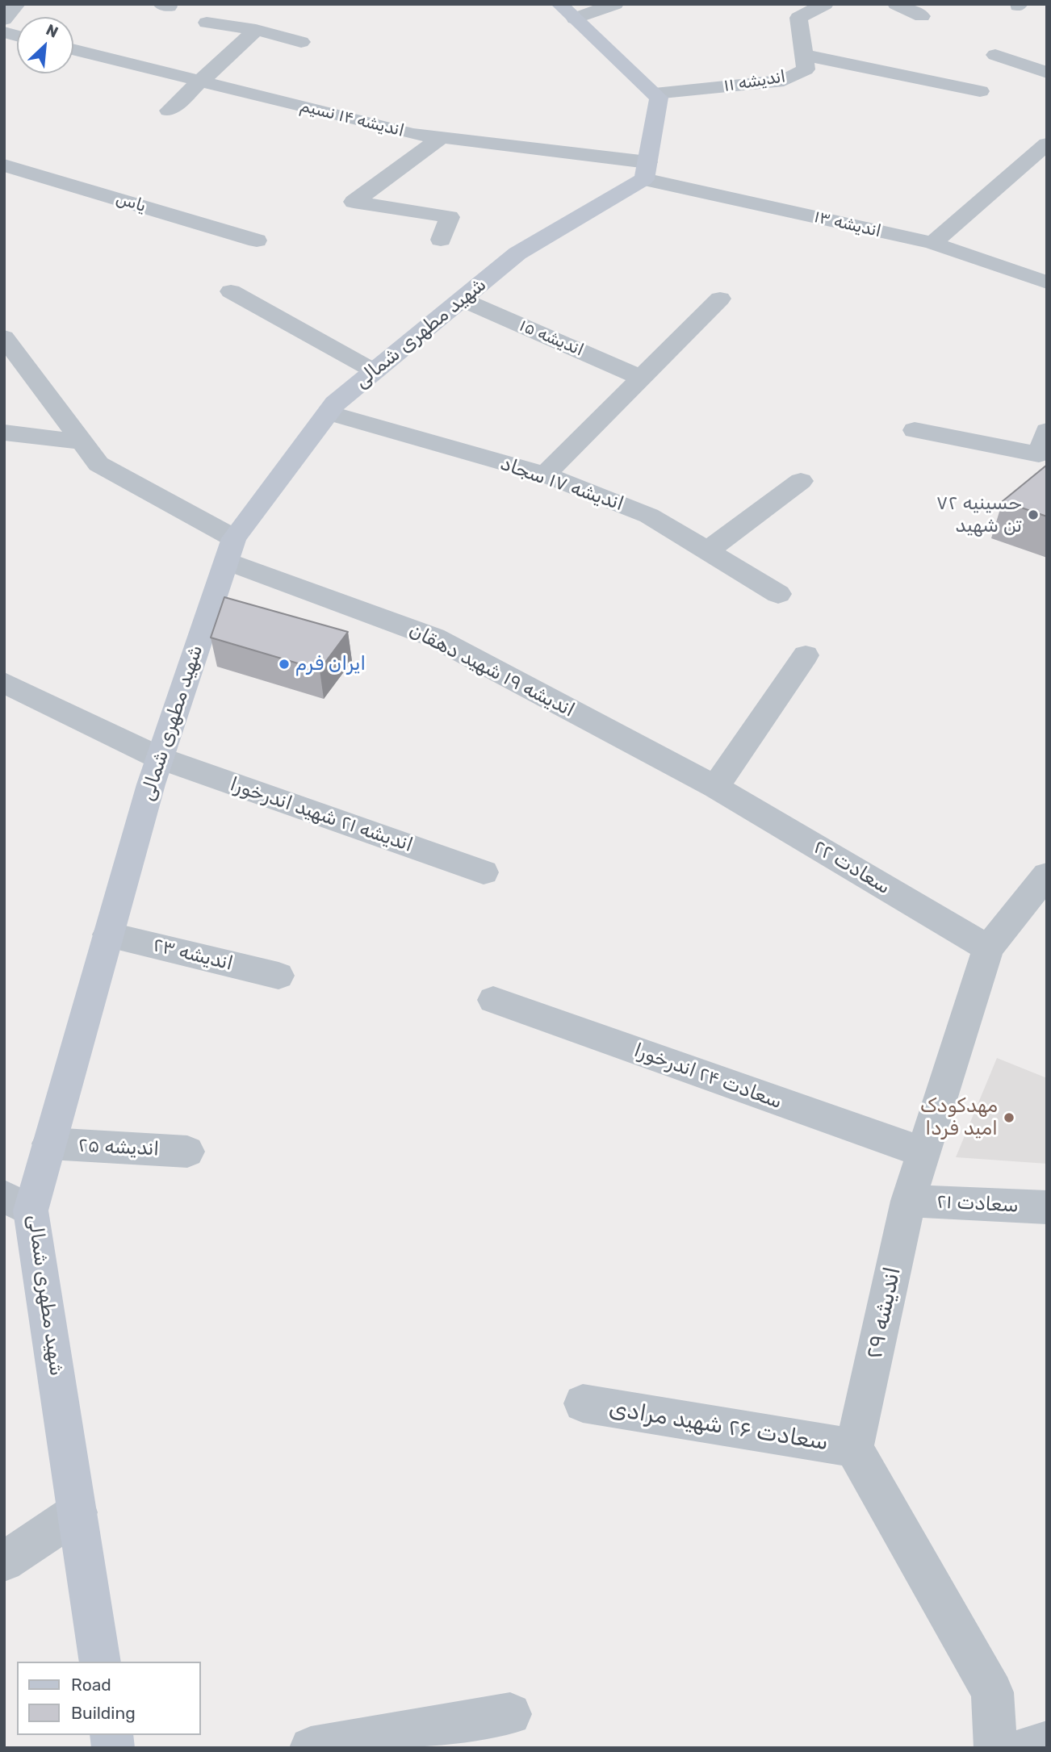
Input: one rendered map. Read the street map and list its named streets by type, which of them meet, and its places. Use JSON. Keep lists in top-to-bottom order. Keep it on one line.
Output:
{"streets":{"main road":["شهید مطهری شمالی"],"street":["اندیشه ۱۱","اندیشه ۱۴ نسیم","یاس","اندیشه ۱۳","اندیشه ۱۵","اندیشه ۱۷ سجاد","اندیشه ۱۹ شهید دهقان","اندیشه ۲۱ شهید اندرخورا","سعادت ۲۲","اندیشه ۲۳","سعادت ۲۴ اندرخورا","اندیشه ۲۵","سعادت ۲۱","اندیشه ۲۹","سعادت ۲۶ شهید مرادی"]},"crossings":[["اندیشه ۱۴ نسیم","اندیشه ۱۳"],["اندیشه ۱۴ نسیم","شهید مطهری شمالی"],["اندیشه ۱۳","شهید مطهری شمالی"],["شهید مطهری شمالی","اندیشه ۱۵"],["شهید مطهری شمالی","اندیشه ۱۷ سجاد"],["شهید مطهری شمالی","اندیشه ۱۹ شهید دهقان"],["شهید مطهری شمالی","اندیشه ۲۱ شهید اندرخورا"],["شهید مطهری شمالی","اندیشه ۲۳"],["شهید مطهری شمالی","اندیشه ۲۵"],["اندیشه ۱۹ شهید دهقان","سعادت ۲۲"],["سعادت ۲۲","اندیشه ۲۹"],["سعادت ۲۴ اندرخورا","اندیشه ۲۹"],["سعادت ۲۱","اندیشه ۲۹"],["اندیشه ۲۹","سعادت ۲۶ شهید مرادی"]],"places":["حسینیه ۷۲ تن شهید","ایران فرم","مهدکودک امید فردا"],"legend":["Road","Building"],"north":"top right"}
